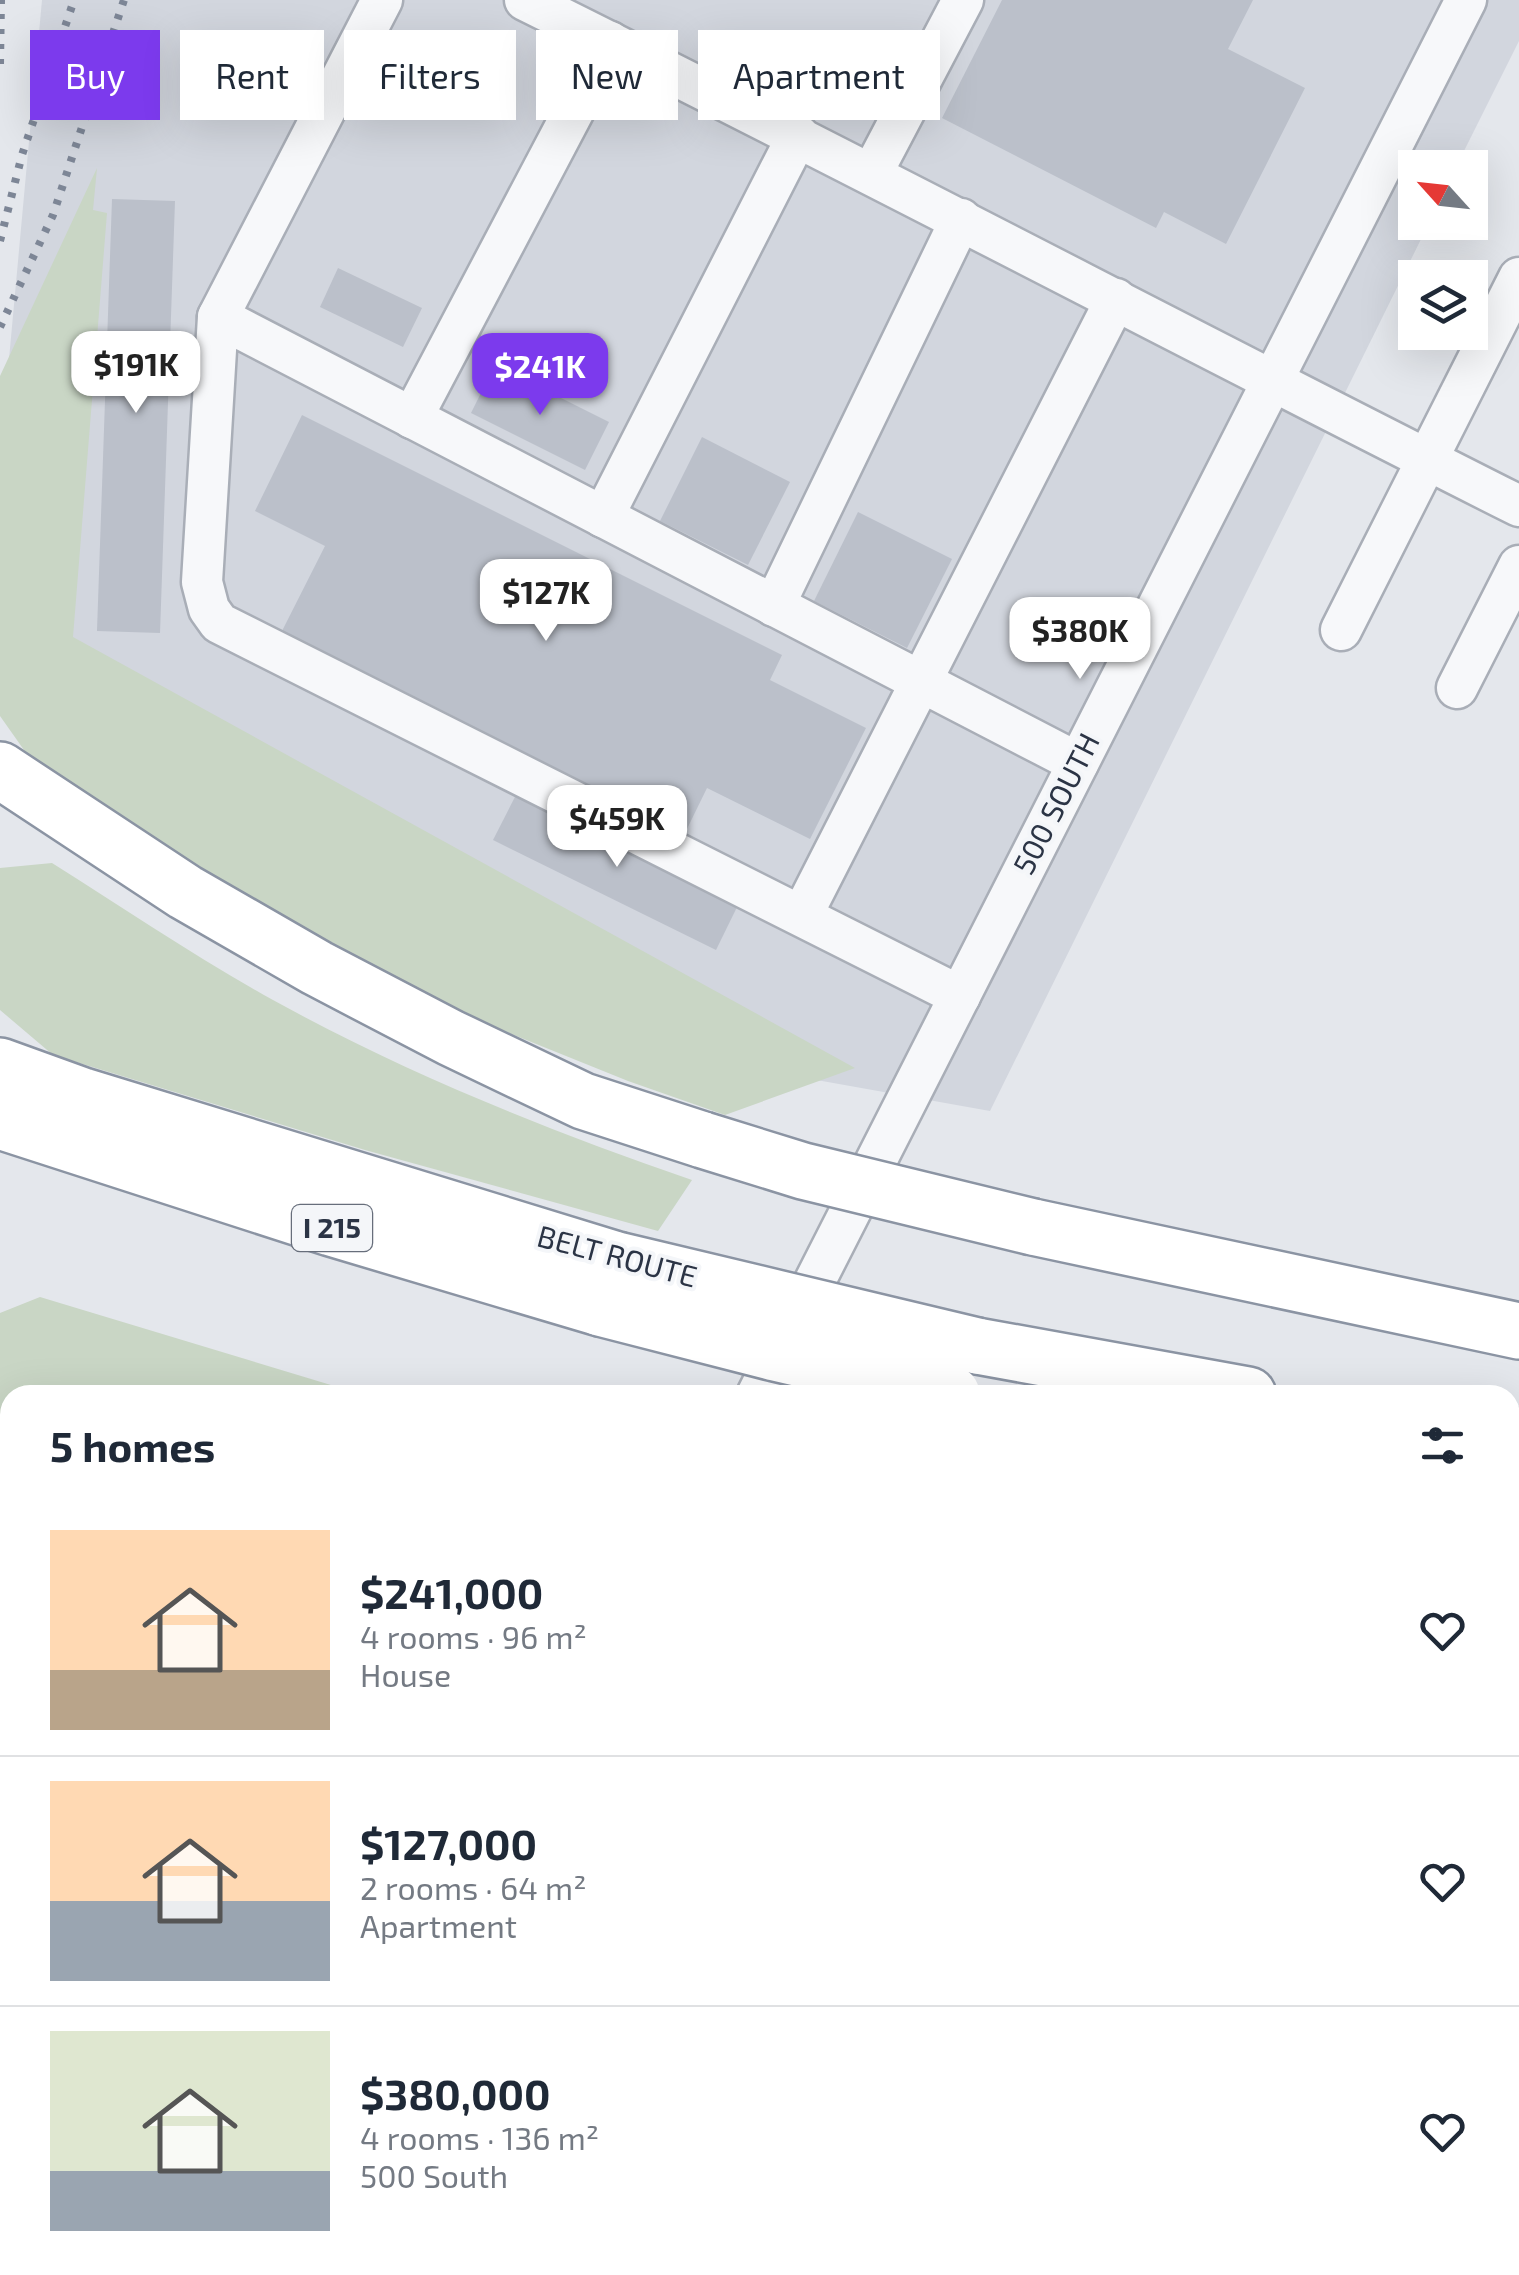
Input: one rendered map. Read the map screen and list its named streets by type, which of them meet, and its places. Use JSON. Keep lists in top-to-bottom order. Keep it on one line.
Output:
{"streets":{"highway":["I 215","BELT ROUTE"],"street":["500 SOUTH"]},"north":"top left","page":{"chip":["Buy","Rent","Filters","New","Apartment"],"price":["$191K","$241K","$127K","$380K","$459K"],"heading":"5 homes","list":[{"name":"$241,000","note":"4 rooms · 96 m² · House"},{"name":"$127,000","note":"2 rooms · 64 m² · Apartment"},{"name":"$380,000","note":"4 rooms · 136 m² · 500 South"}]}}
